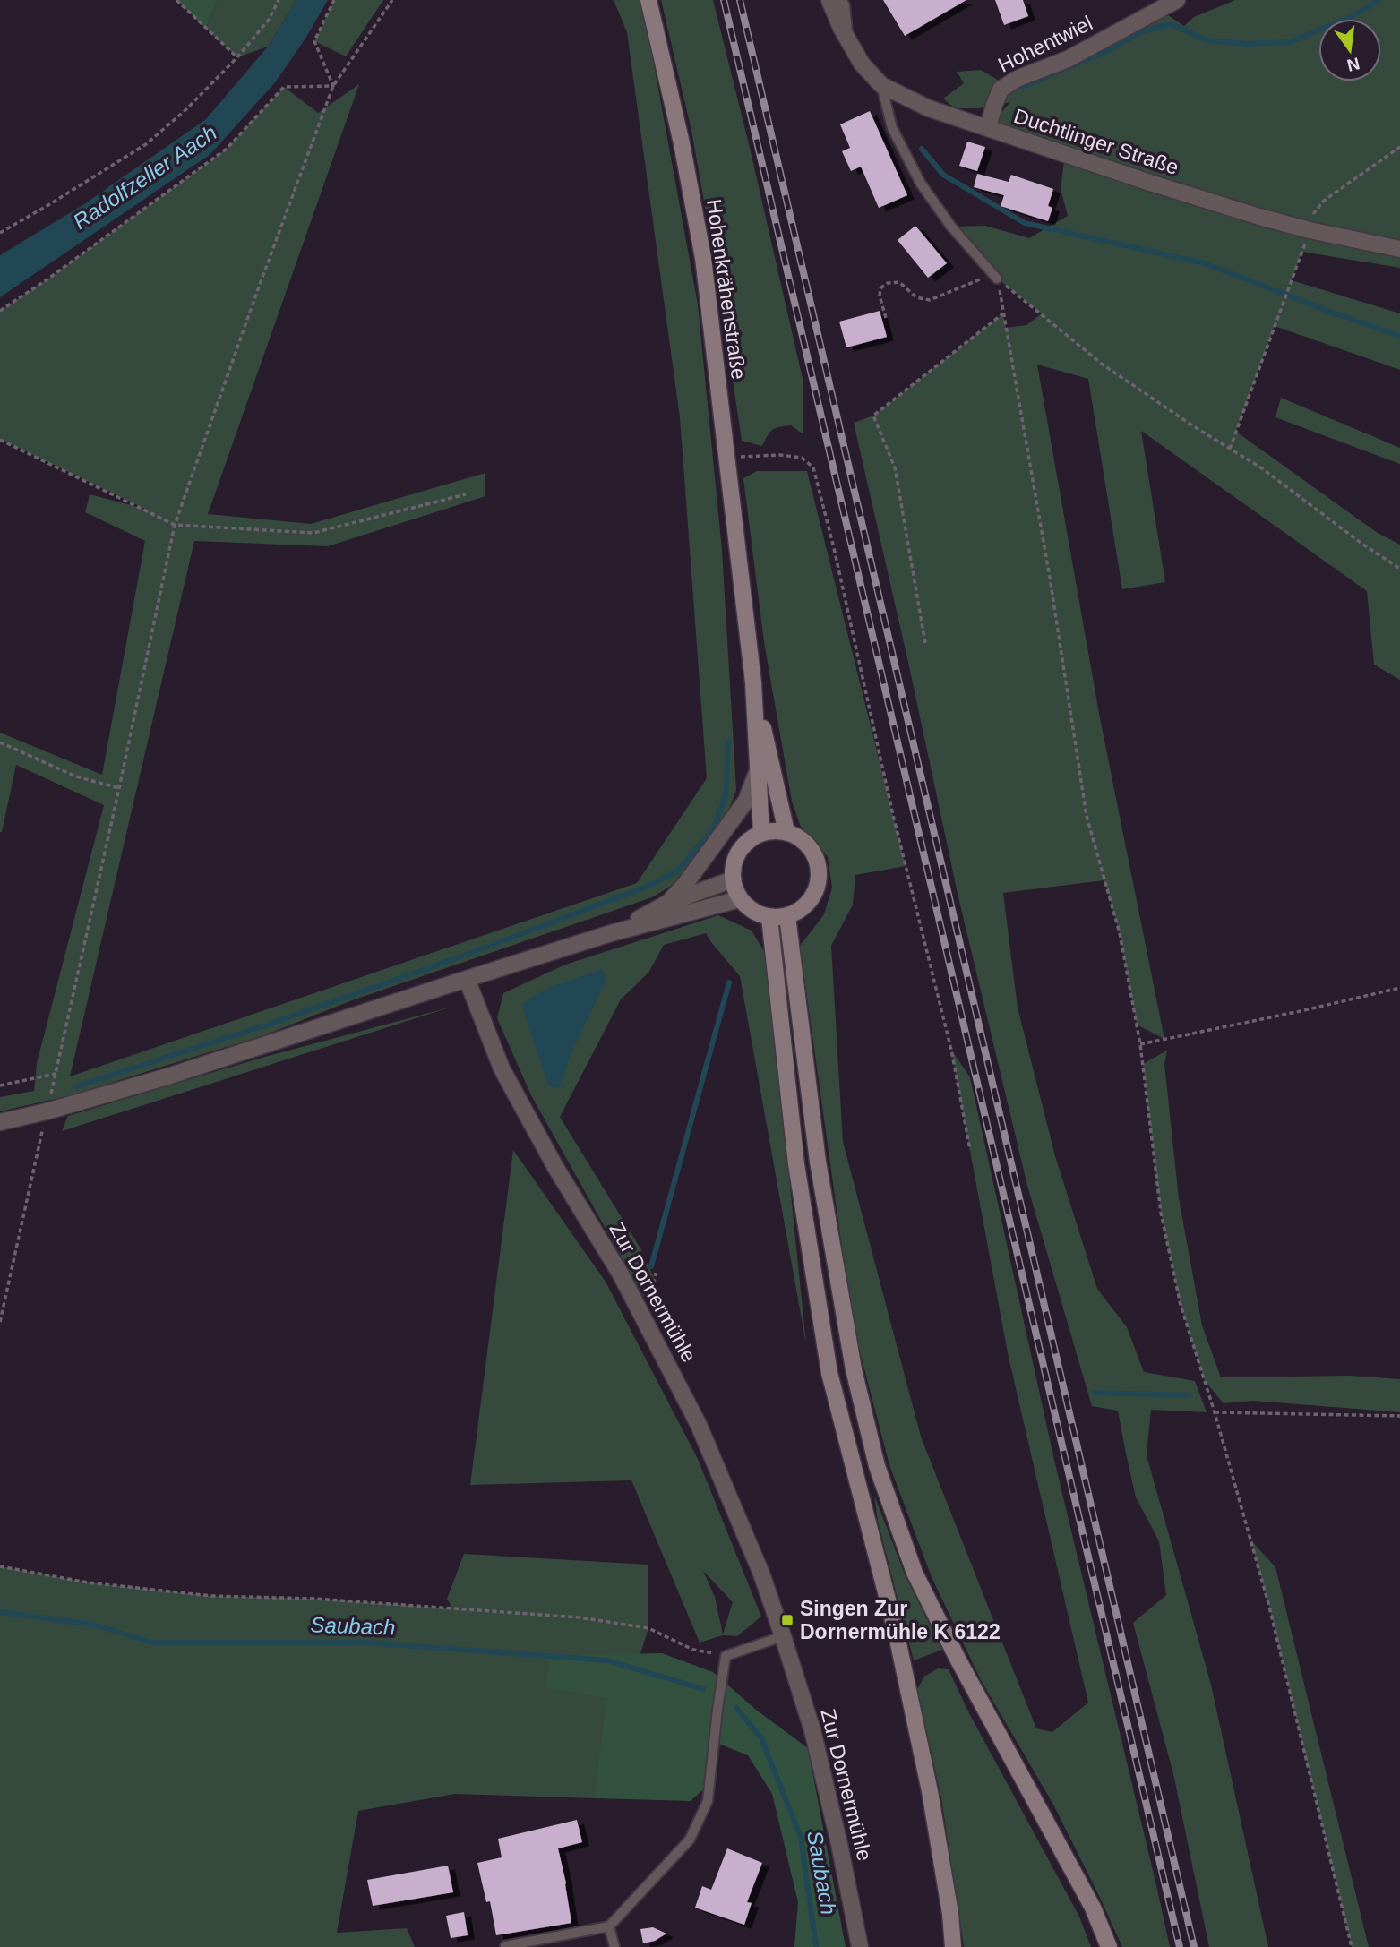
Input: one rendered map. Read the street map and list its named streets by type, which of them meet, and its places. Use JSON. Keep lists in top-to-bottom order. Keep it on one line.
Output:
{"streets":{"main road":["Hohenkrähenstraße"],"street":["Hohentwiel","Duchtlinger Straße","Zur Dornermühle"]},"crossings":[["Hohentwiel","Duchtlinger Straße"]],"water":["Radolfzeller Aach","Saubach"],"places":{"transit":["Singen Zur Dornermühle K 6122"]},"north":"bottom"}
